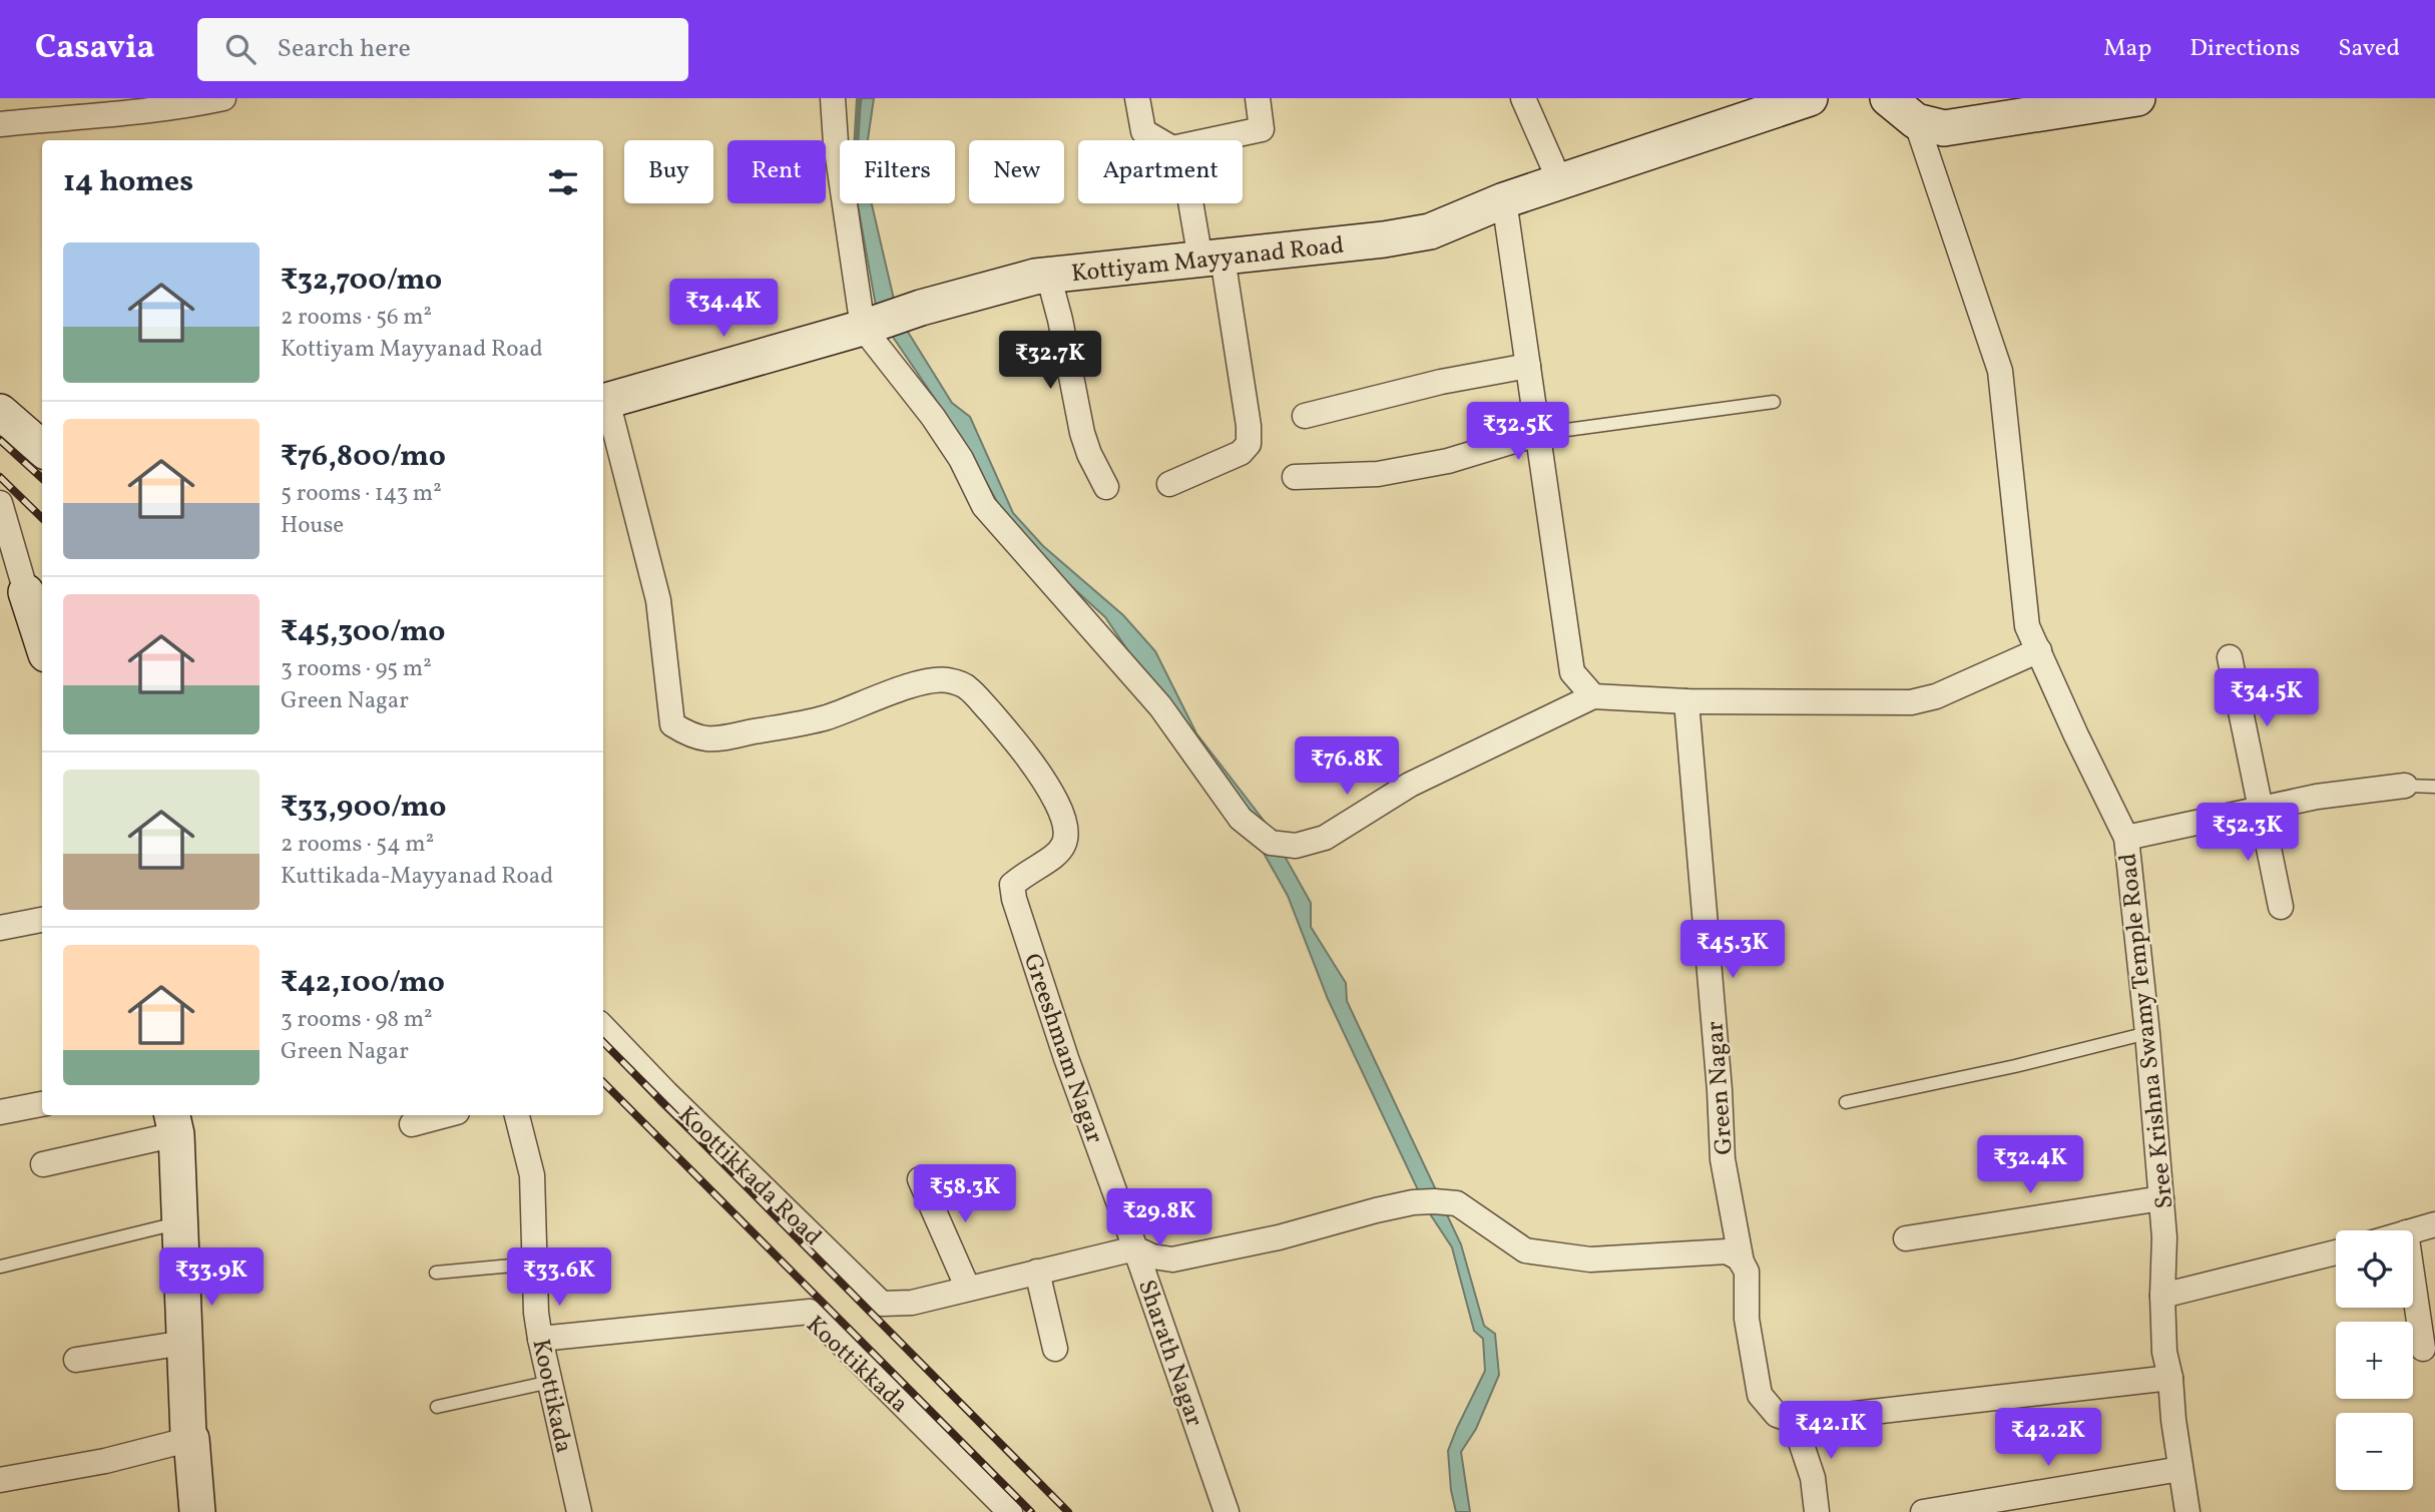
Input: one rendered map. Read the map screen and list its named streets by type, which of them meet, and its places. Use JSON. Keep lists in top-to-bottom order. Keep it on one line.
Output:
{"streets":{"main road":["Kottiyam Mayyanad Road"],"street":["Sree Krishna Swamy Temple Road","Greeshmam Nagar","Green Nagar","Koottikkada Road","Sharath Nagar","Koottikkada","Koottikada"]},"crossings":[["Kottiyam Mayyanad Road","Greeshmam Nagar"],["Greeshmam Nagar","Sharath Nagar"],["Koottikkada Road","Sharath Nagar"],["Koottikkada","Koottikada"]],"page":{"header":"Casavia","search":"Search here","nav":["Map","Directions","Saved"],"chip":["Buy","Rent","Filters","New","Apartment"],"heading":"14 homes","list":[{"name":"₹32,700/mo","note":"2 rooms · 56 m² · Kottiyam Mayyanad Road"},{"name":"₹76,800/mo","note":"5 rooms · 143 m² · House"},{"name":"₹45,300/mo","note":"3 rooms · 95 m² · Green Nagar"},{"name":"₹33,900/mo","note":"2 rooms · 54 m² · Kuttikada-Mayyanad Road"},{"name":"₹42,100/mo","note":"3 rooms · 98 m² · Green Nagar"}],"price":["₹34.4K","₹32.7K","₹32.5K","₹34.5K","₹76.8K","₹52.3K","₹45.3K","₹32.4K","₹58.3K","₹29.8K","₹33.9K","₹33.6K","₹42.1K","₹42.2K"],"map_buttons":["+","−"]}}
